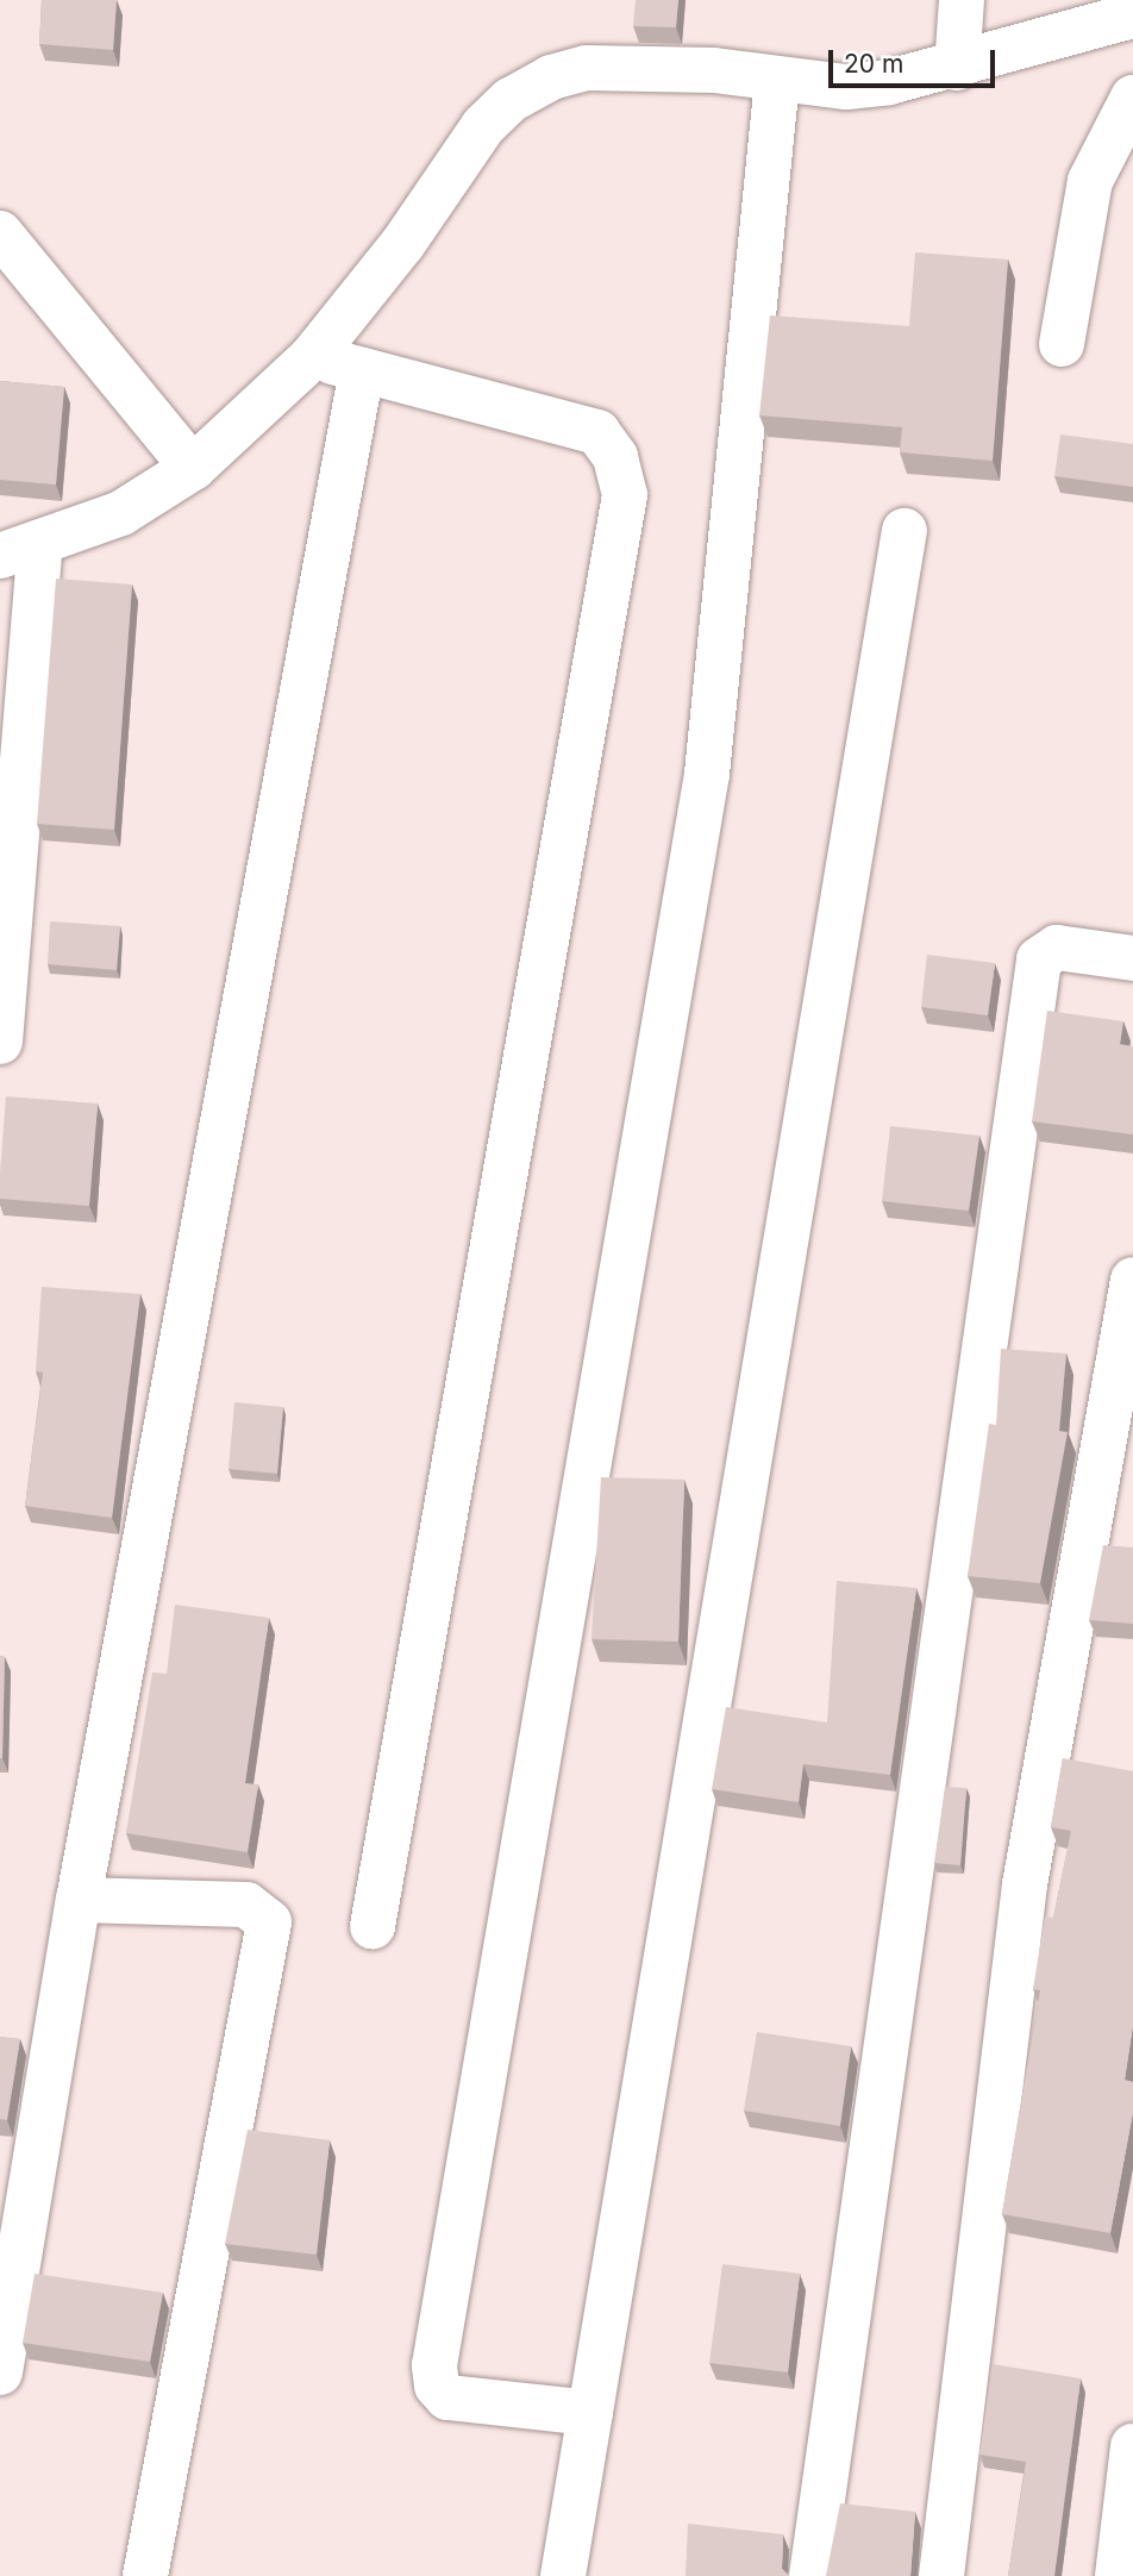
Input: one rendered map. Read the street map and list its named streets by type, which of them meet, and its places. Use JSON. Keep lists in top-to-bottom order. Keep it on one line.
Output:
{"scale_bar":"20 m"}
